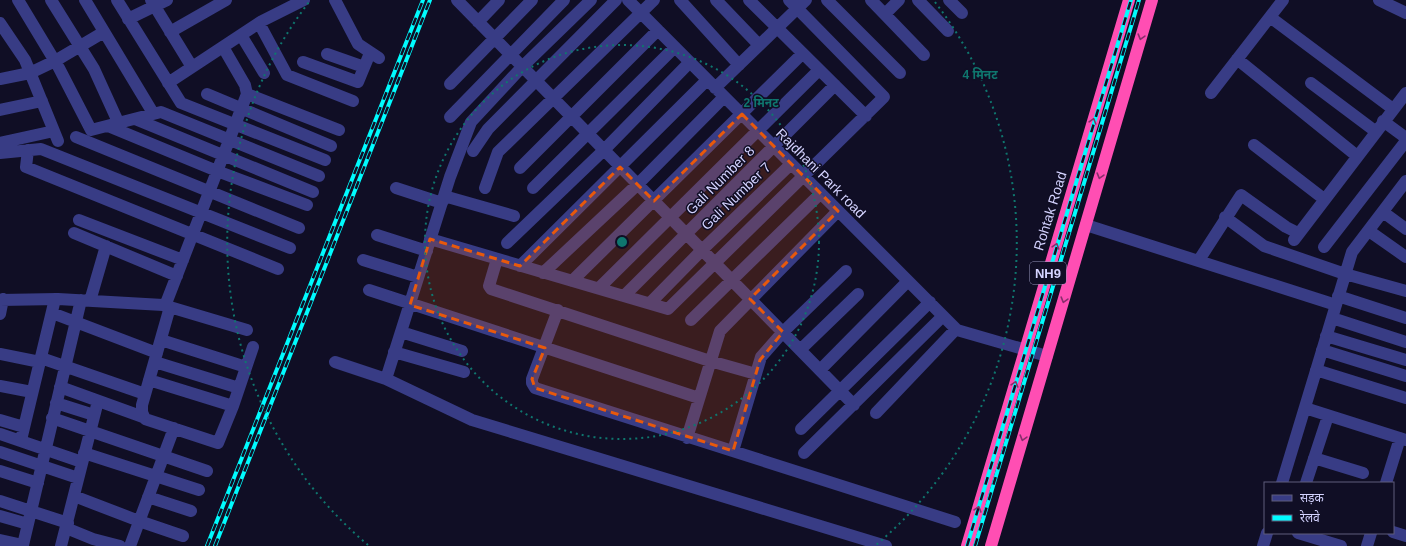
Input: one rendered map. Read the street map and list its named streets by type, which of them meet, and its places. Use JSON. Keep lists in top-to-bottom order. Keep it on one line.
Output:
{"streets":{"highway":["Rohtak Road","NH9"],"street":["Rajdhani Park road","Gali Number 8","Gali Number 7"]},"crossings":[["Rajdhani Park road","Gali Number 8"],["Rajdhani Park road","Gali Number 7"],["Rajdhani Park road","Rohtak Road"],["Rajdhani Park road","NH9"]],"legend":["सड़क","रेलवे"],"rings":["4 मिनट","2 मिनट"]}
